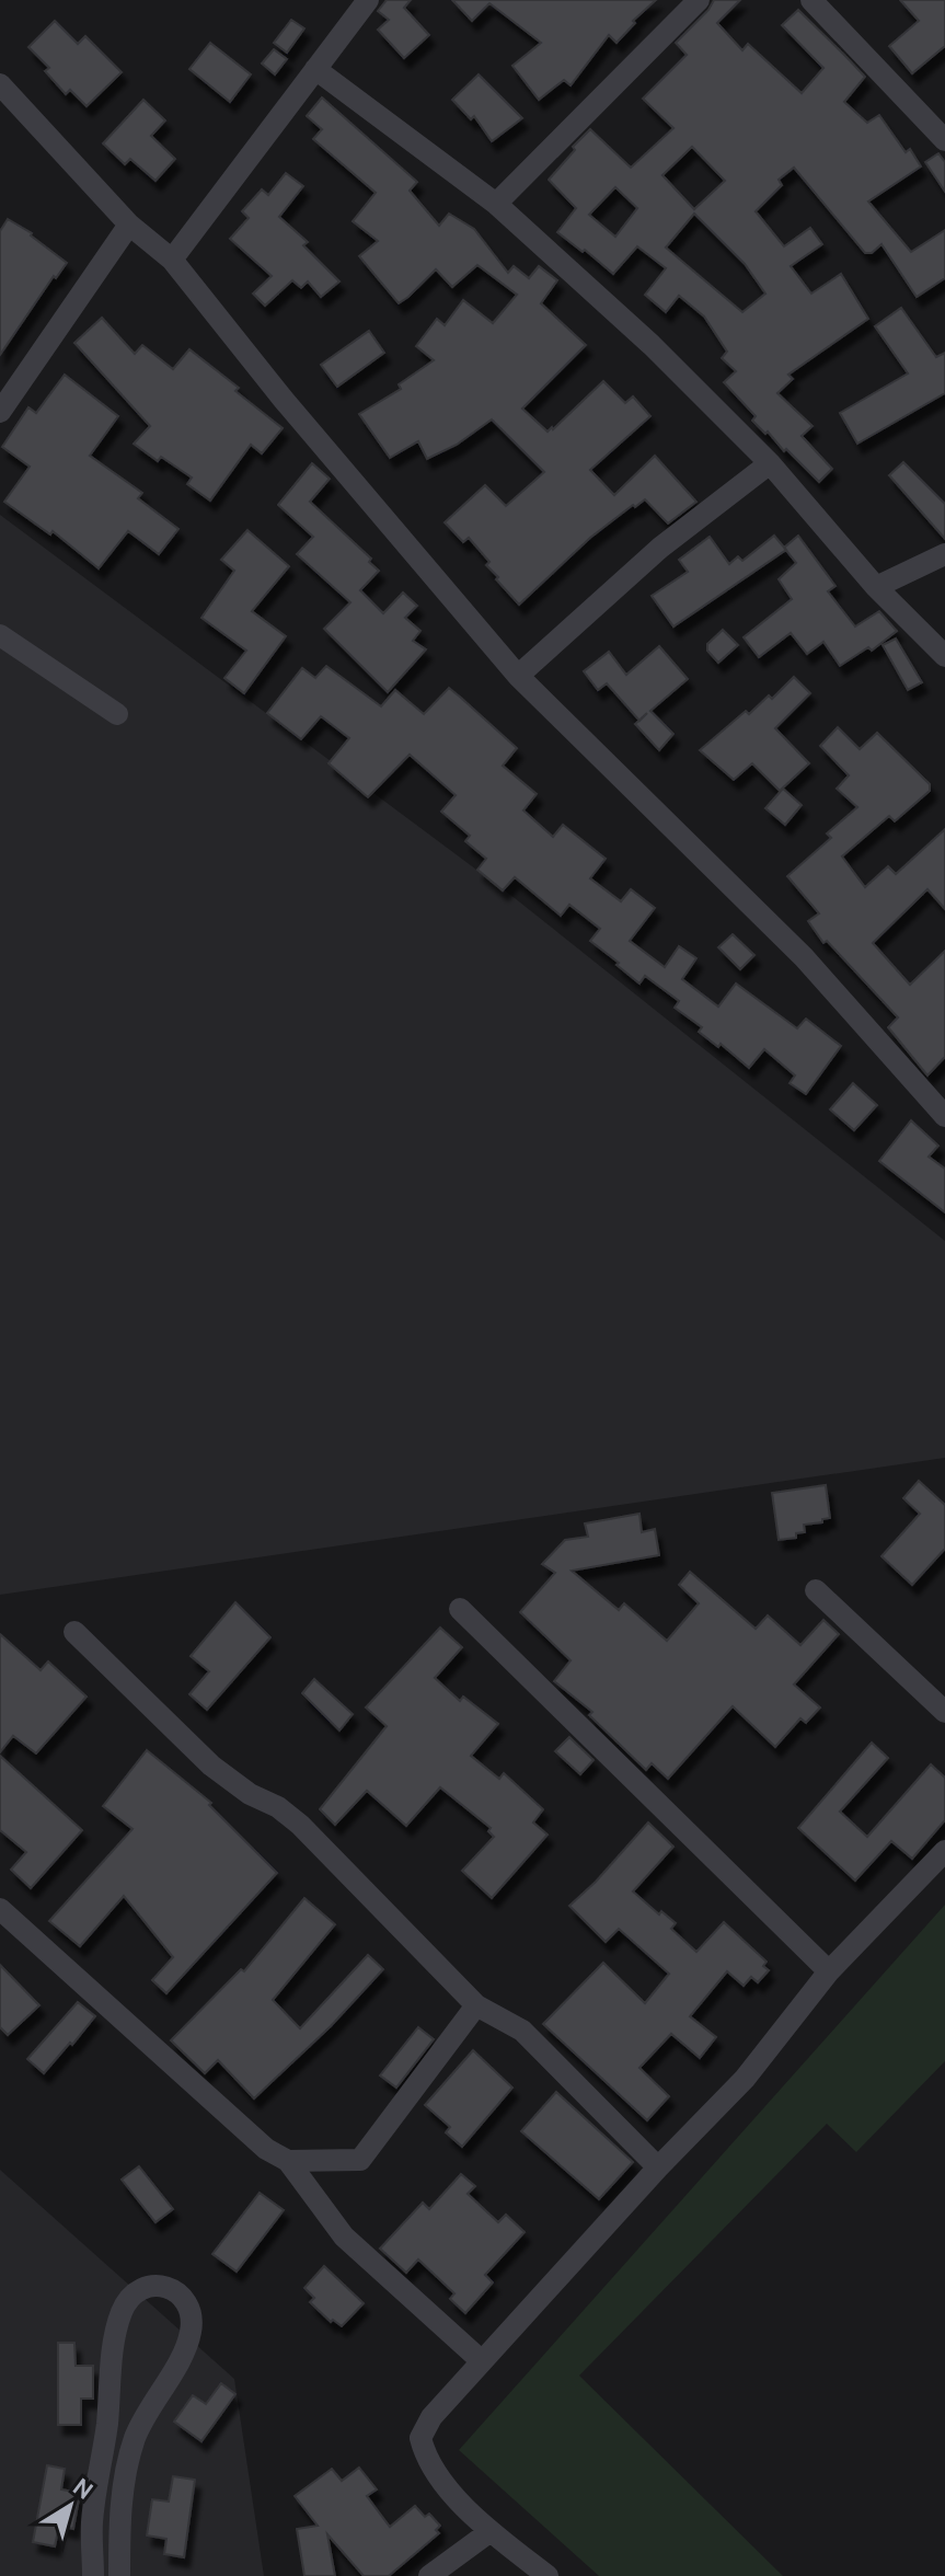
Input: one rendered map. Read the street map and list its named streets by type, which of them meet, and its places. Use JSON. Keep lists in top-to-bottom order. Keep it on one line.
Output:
{"north":"top right"}
